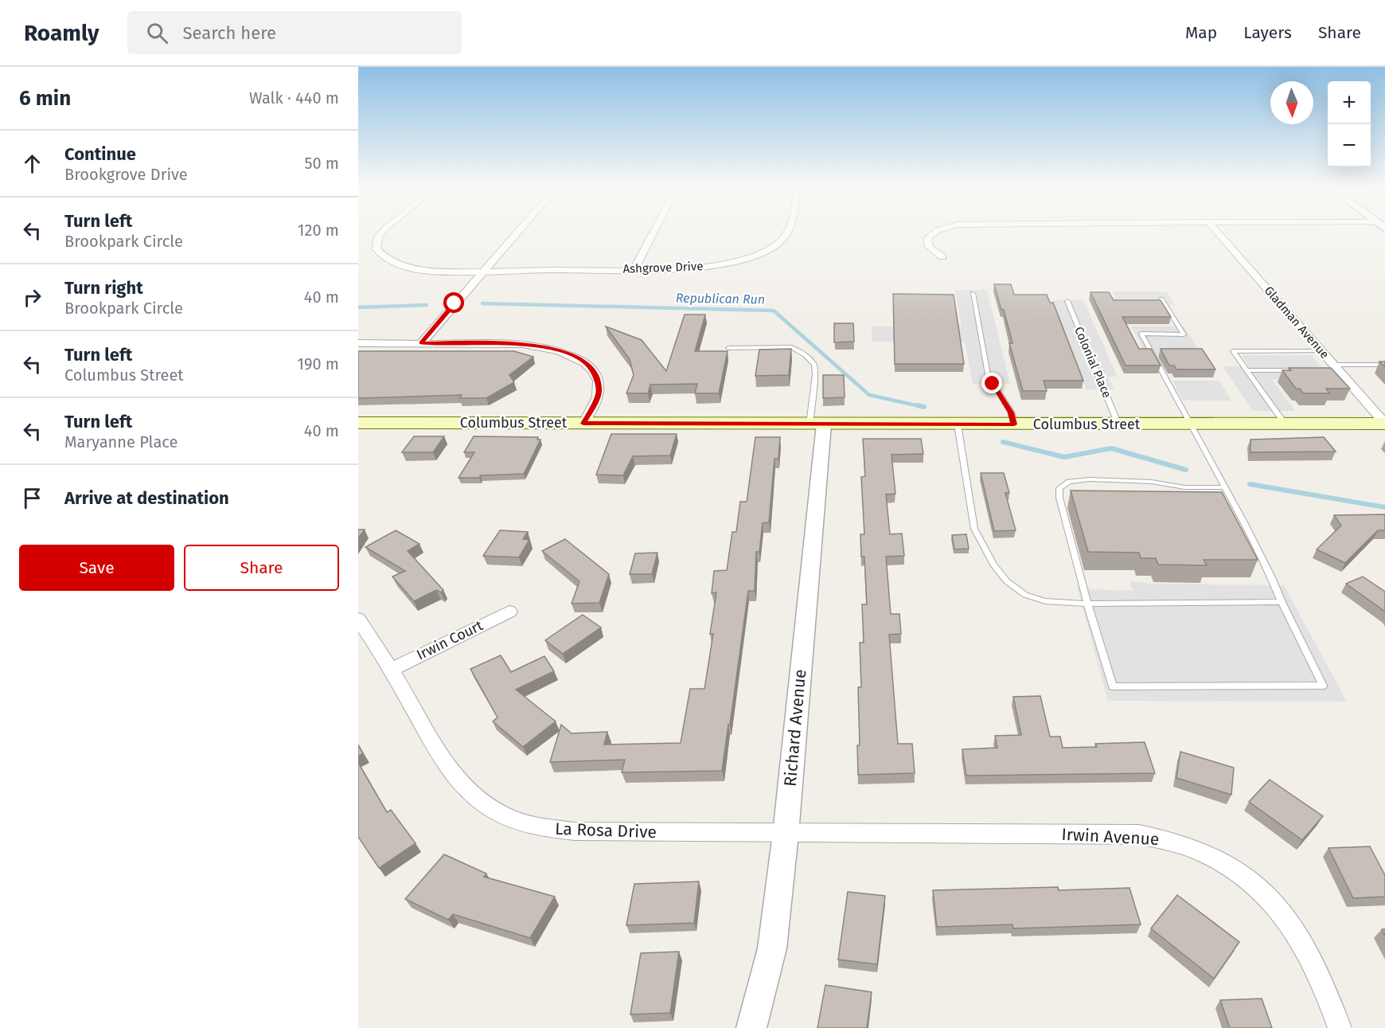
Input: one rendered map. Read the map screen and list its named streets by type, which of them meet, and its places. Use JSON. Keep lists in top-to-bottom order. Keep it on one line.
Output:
{"streets":{"main road":["Columbus Street"],"street":["Ashgrove Drive","Gladman Avenue","Irwin Court","Richard Avenue","La Rosa Drive","Irwin Avenue"],"lane":["Colonial Place"]},"crossings":[["Gladman Avenue","Columbus Street"],["Colonial Place","Columbus Street"],["Columbus Street","Richard Avenue"],["Irwin Court","La Rosa Drive"],["Richard Avenue","La Rosa Drive"],["Richard Avenue","Irwin Avenue"],["La Rosa Drive","Irwin Avenue"]],"water":["Republican Run"],"north":"bottom","page":{"header":"Roamly","search":"Search here","nav":["Map","Layers","Share"],"heading":["6 min","Walk · 440 m"],"map_buttons":["+","−"],"list":[["Continue","Brookgrove Drive","50 m"],["Turn left","Brookpark Circle","120 m"],["Turn right","Brookpark Circle","40 m"],["Turn left","Columbus Street","190 m"],["Turn left","Maryanne Place","40 m"],"Arrive at destination"],"buttons":["Save","Share"]}}
